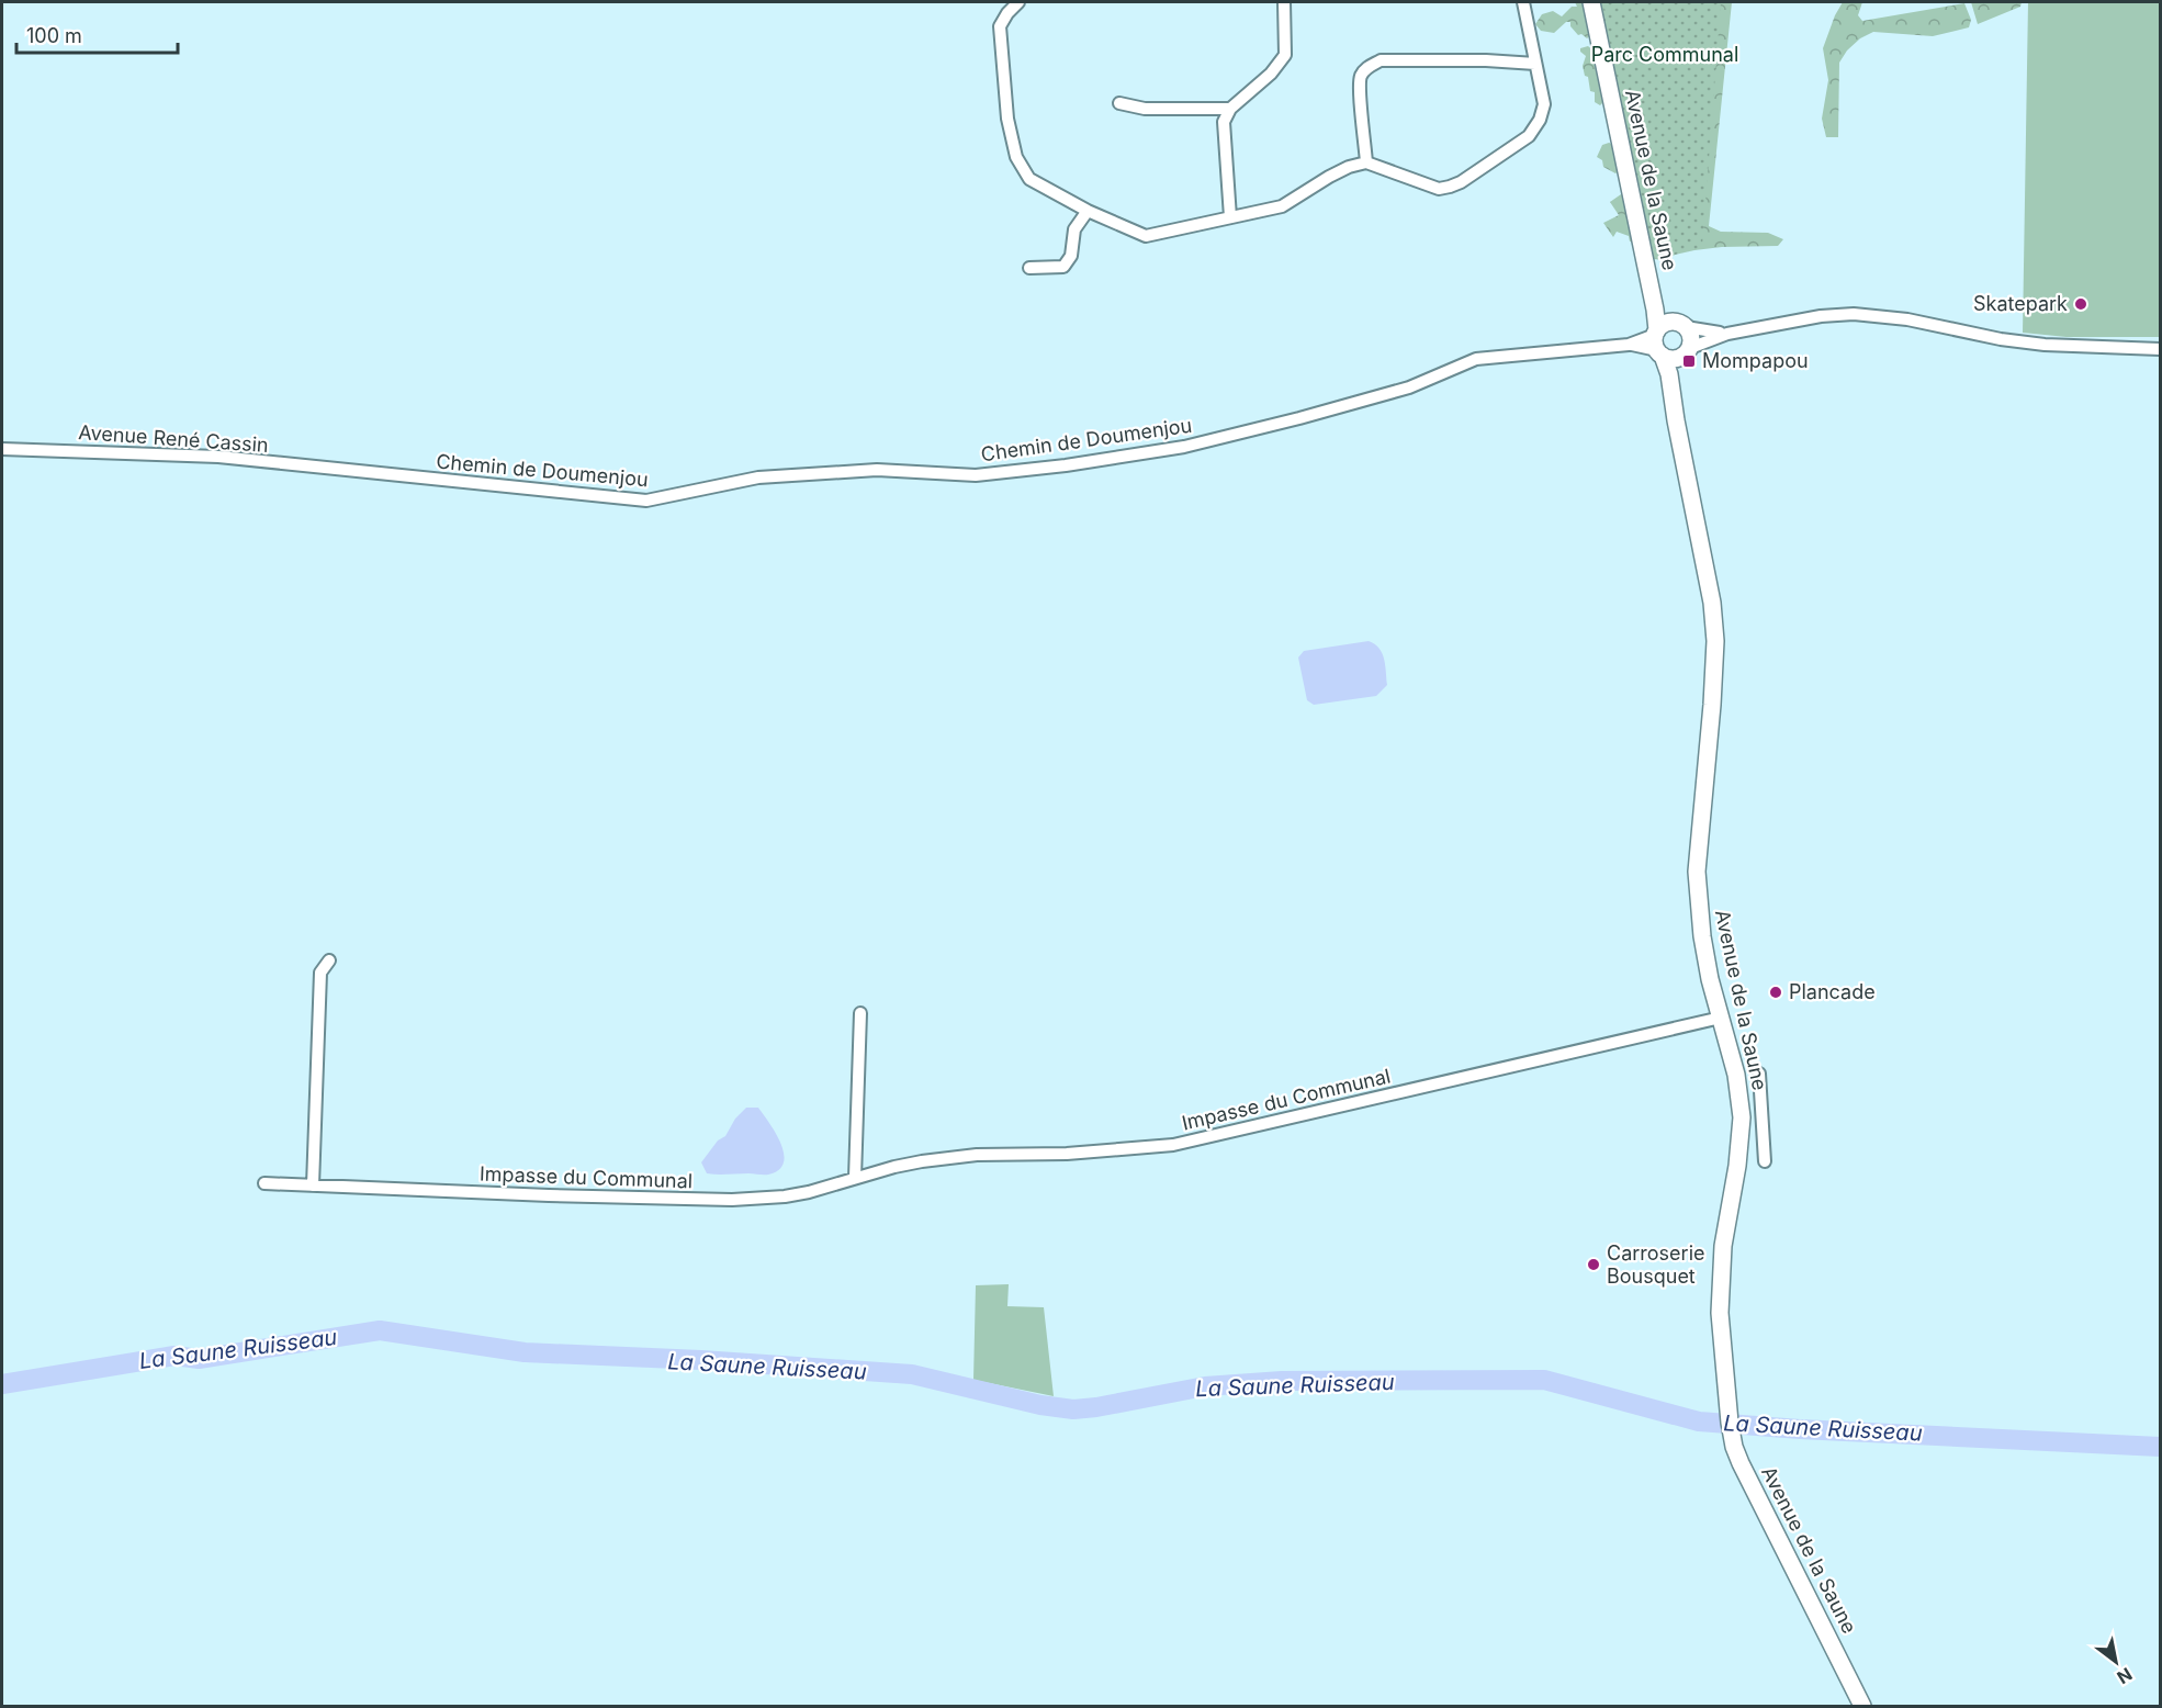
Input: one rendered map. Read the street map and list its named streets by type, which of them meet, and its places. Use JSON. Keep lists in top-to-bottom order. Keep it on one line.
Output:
{"streets":{"street":["Avenue de la Saune","Avenue René Cassin","Chemin de Doumenjou","Impasse du Communal"]},"crossings":[["Avenue de la Saune","Chemin de Doumenjou"],["Avenue de la Saune","Impasse du Communal"],["Avenue René Cassin","Chemin de Doumenjou"]],"water":["La Saune Ruisseau"],"parks":["Parc Communal"],"places":{"other":["Skatepark","Plancade","Carroserie Bousquet"],"transit":["Mompapou"]},"scale_bar":"100 m","north":"bottom right"}
